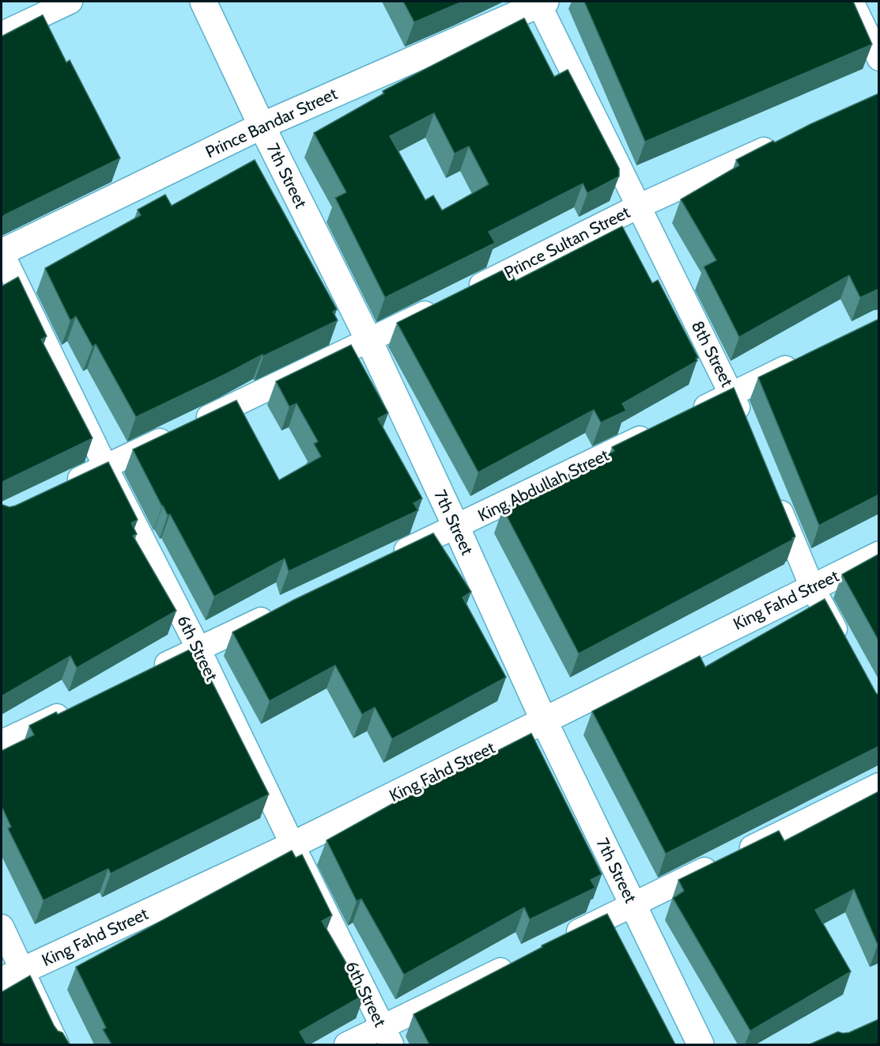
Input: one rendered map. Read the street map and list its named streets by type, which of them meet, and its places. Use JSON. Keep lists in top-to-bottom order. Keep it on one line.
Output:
{"streets":{"street":["Prince Bandar Street","7th Street","Prince Sultan Street","8th Street","King Abdullah Street","King Fahd Street","6th Street"]},"crossings":[["Prince Bandar Street","7th Street"],["Prince Bandar Street","8th Street"],["Prince Bandar Street","6th Street"],["7th Street","Prince Sultan Street"],["7th Street","King Abdullah Street"],["7th Street","King Fahd Street"],["Prince Sultan Street","8th Street"],["Prince Sultan Street","6th Street"],["King Fahd Street","6th Street"]]}
